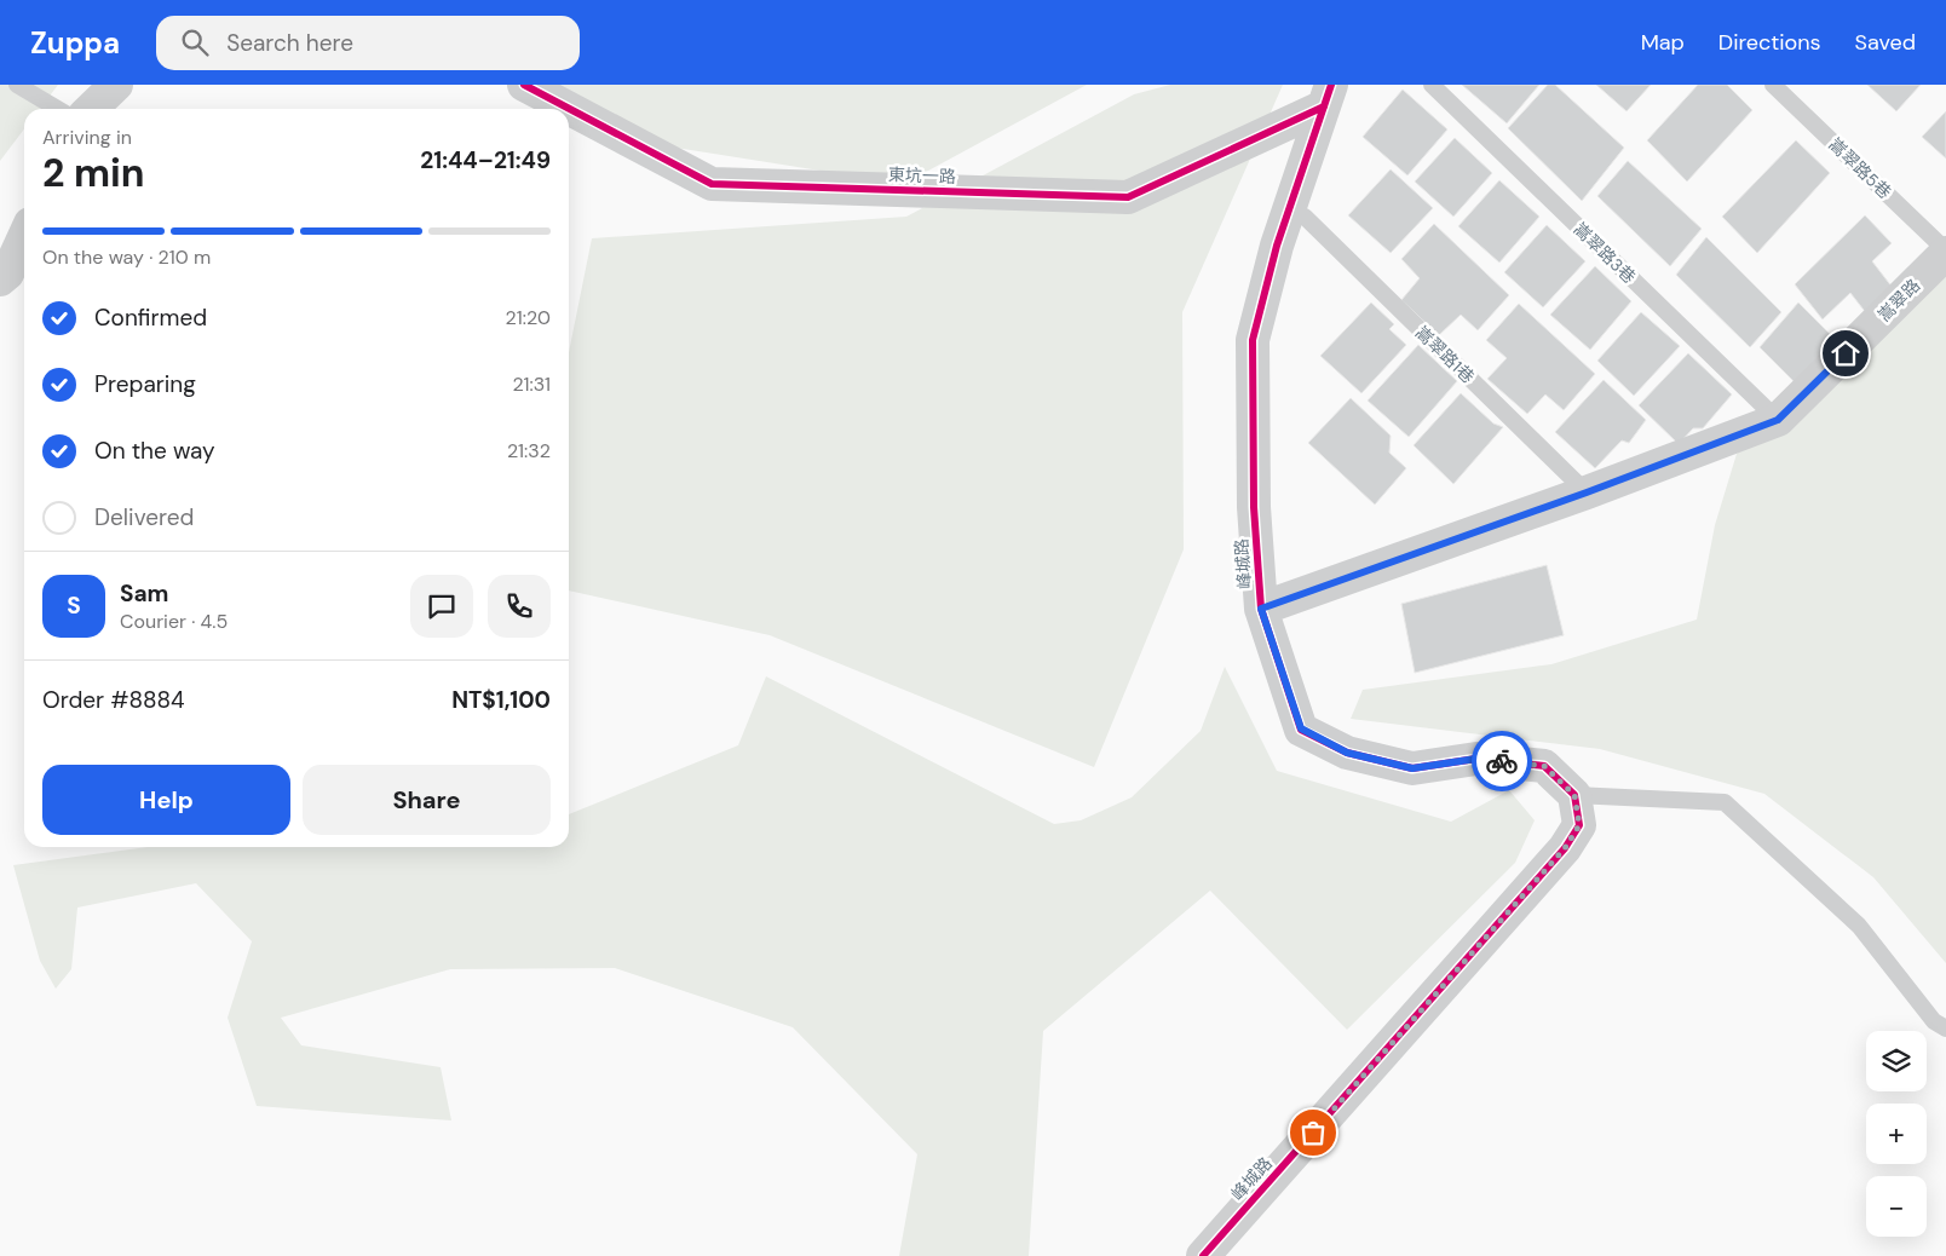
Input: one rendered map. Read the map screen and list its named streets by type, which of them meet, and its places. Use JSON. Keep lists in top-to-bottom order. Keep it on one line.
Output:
{"streets":{"street":["東坑一路","嵩翠路","峰城路"],"lane":["嵩翠路5巷","嵩翠路3巷","嵩翠路1巷"]},"crossings":[["嵩翠路5巷","嵩翠路"],["東坑一路","峰城路"],["嵩翠路3巷","嵩翠路"],["嵩翠路","嵩翠路1巷"],["嵩翠路","峰城路"]],"page":{"header":"Zuppa","search":"Search here","nav":["Map","Directions","Saved"],"heading":["2 min","Arriving in","21:44–21:49"],"panel":["Sam","Courier · 4.5","Order #8884","NT$1,100"],"bar":"On the way · 210 m","list":[["Confirmed","21:20"],["Preparing","21:31"],["On the way","21:32"],"Delivered"],"round":"S","buttons":["Help","Share"],"map_buttons":["+","−"]}}
